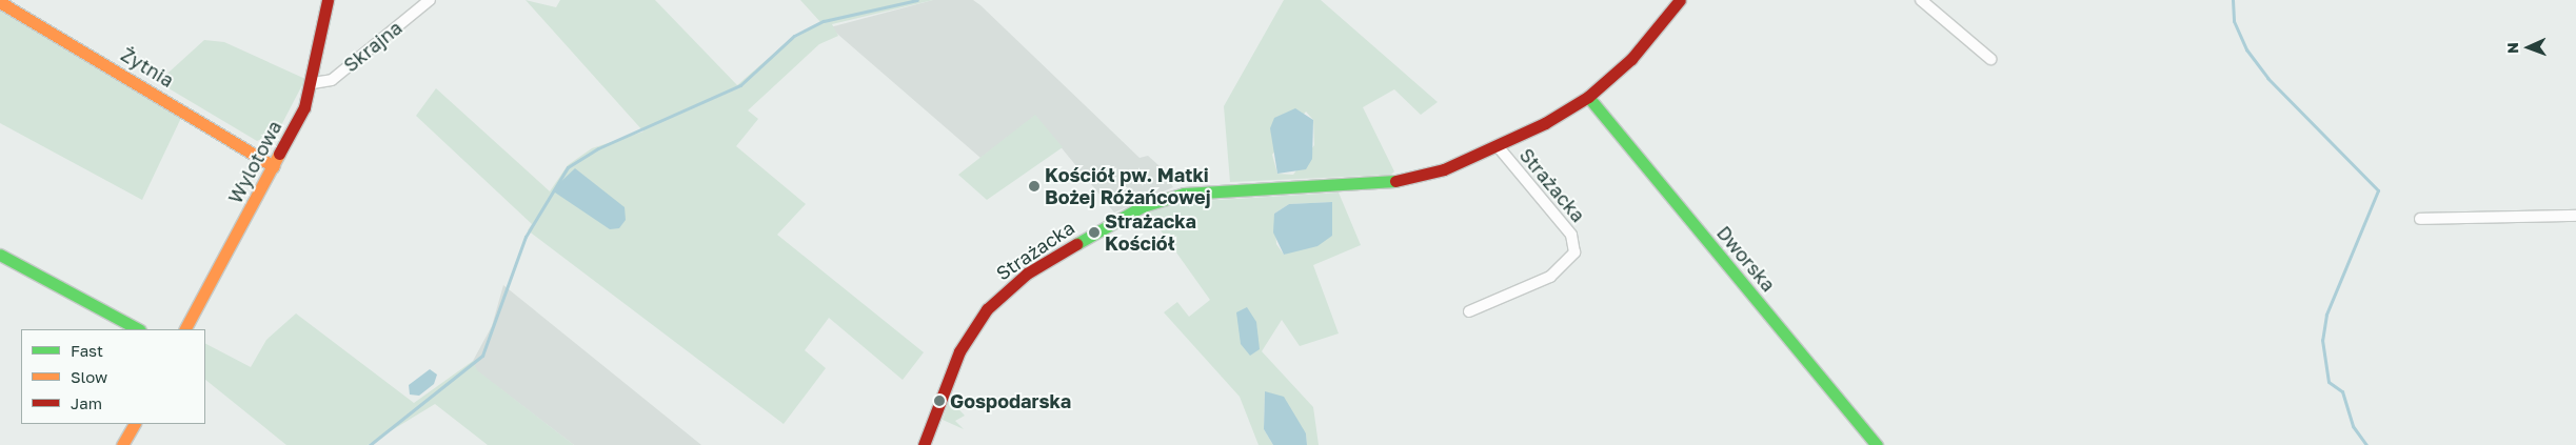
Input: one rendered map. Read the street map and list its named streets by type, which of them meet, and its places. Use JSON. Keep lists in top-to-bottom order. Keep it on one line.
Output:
{"streets":{"street":["Skrajna","Żytnia","Wylotowa","Strażacka","Dworska"]},"crossings":[["Skrajna","Wylotowa"],["Żytnia","Wylotowa"],["Strażacka","Dworska"]],"places":["Kościół pw. Matki Bożej Różańcowej","Strażacka Kościół","Gospodarska"],"legend":["Fast","Slow","Jam"],"north":"left"}
